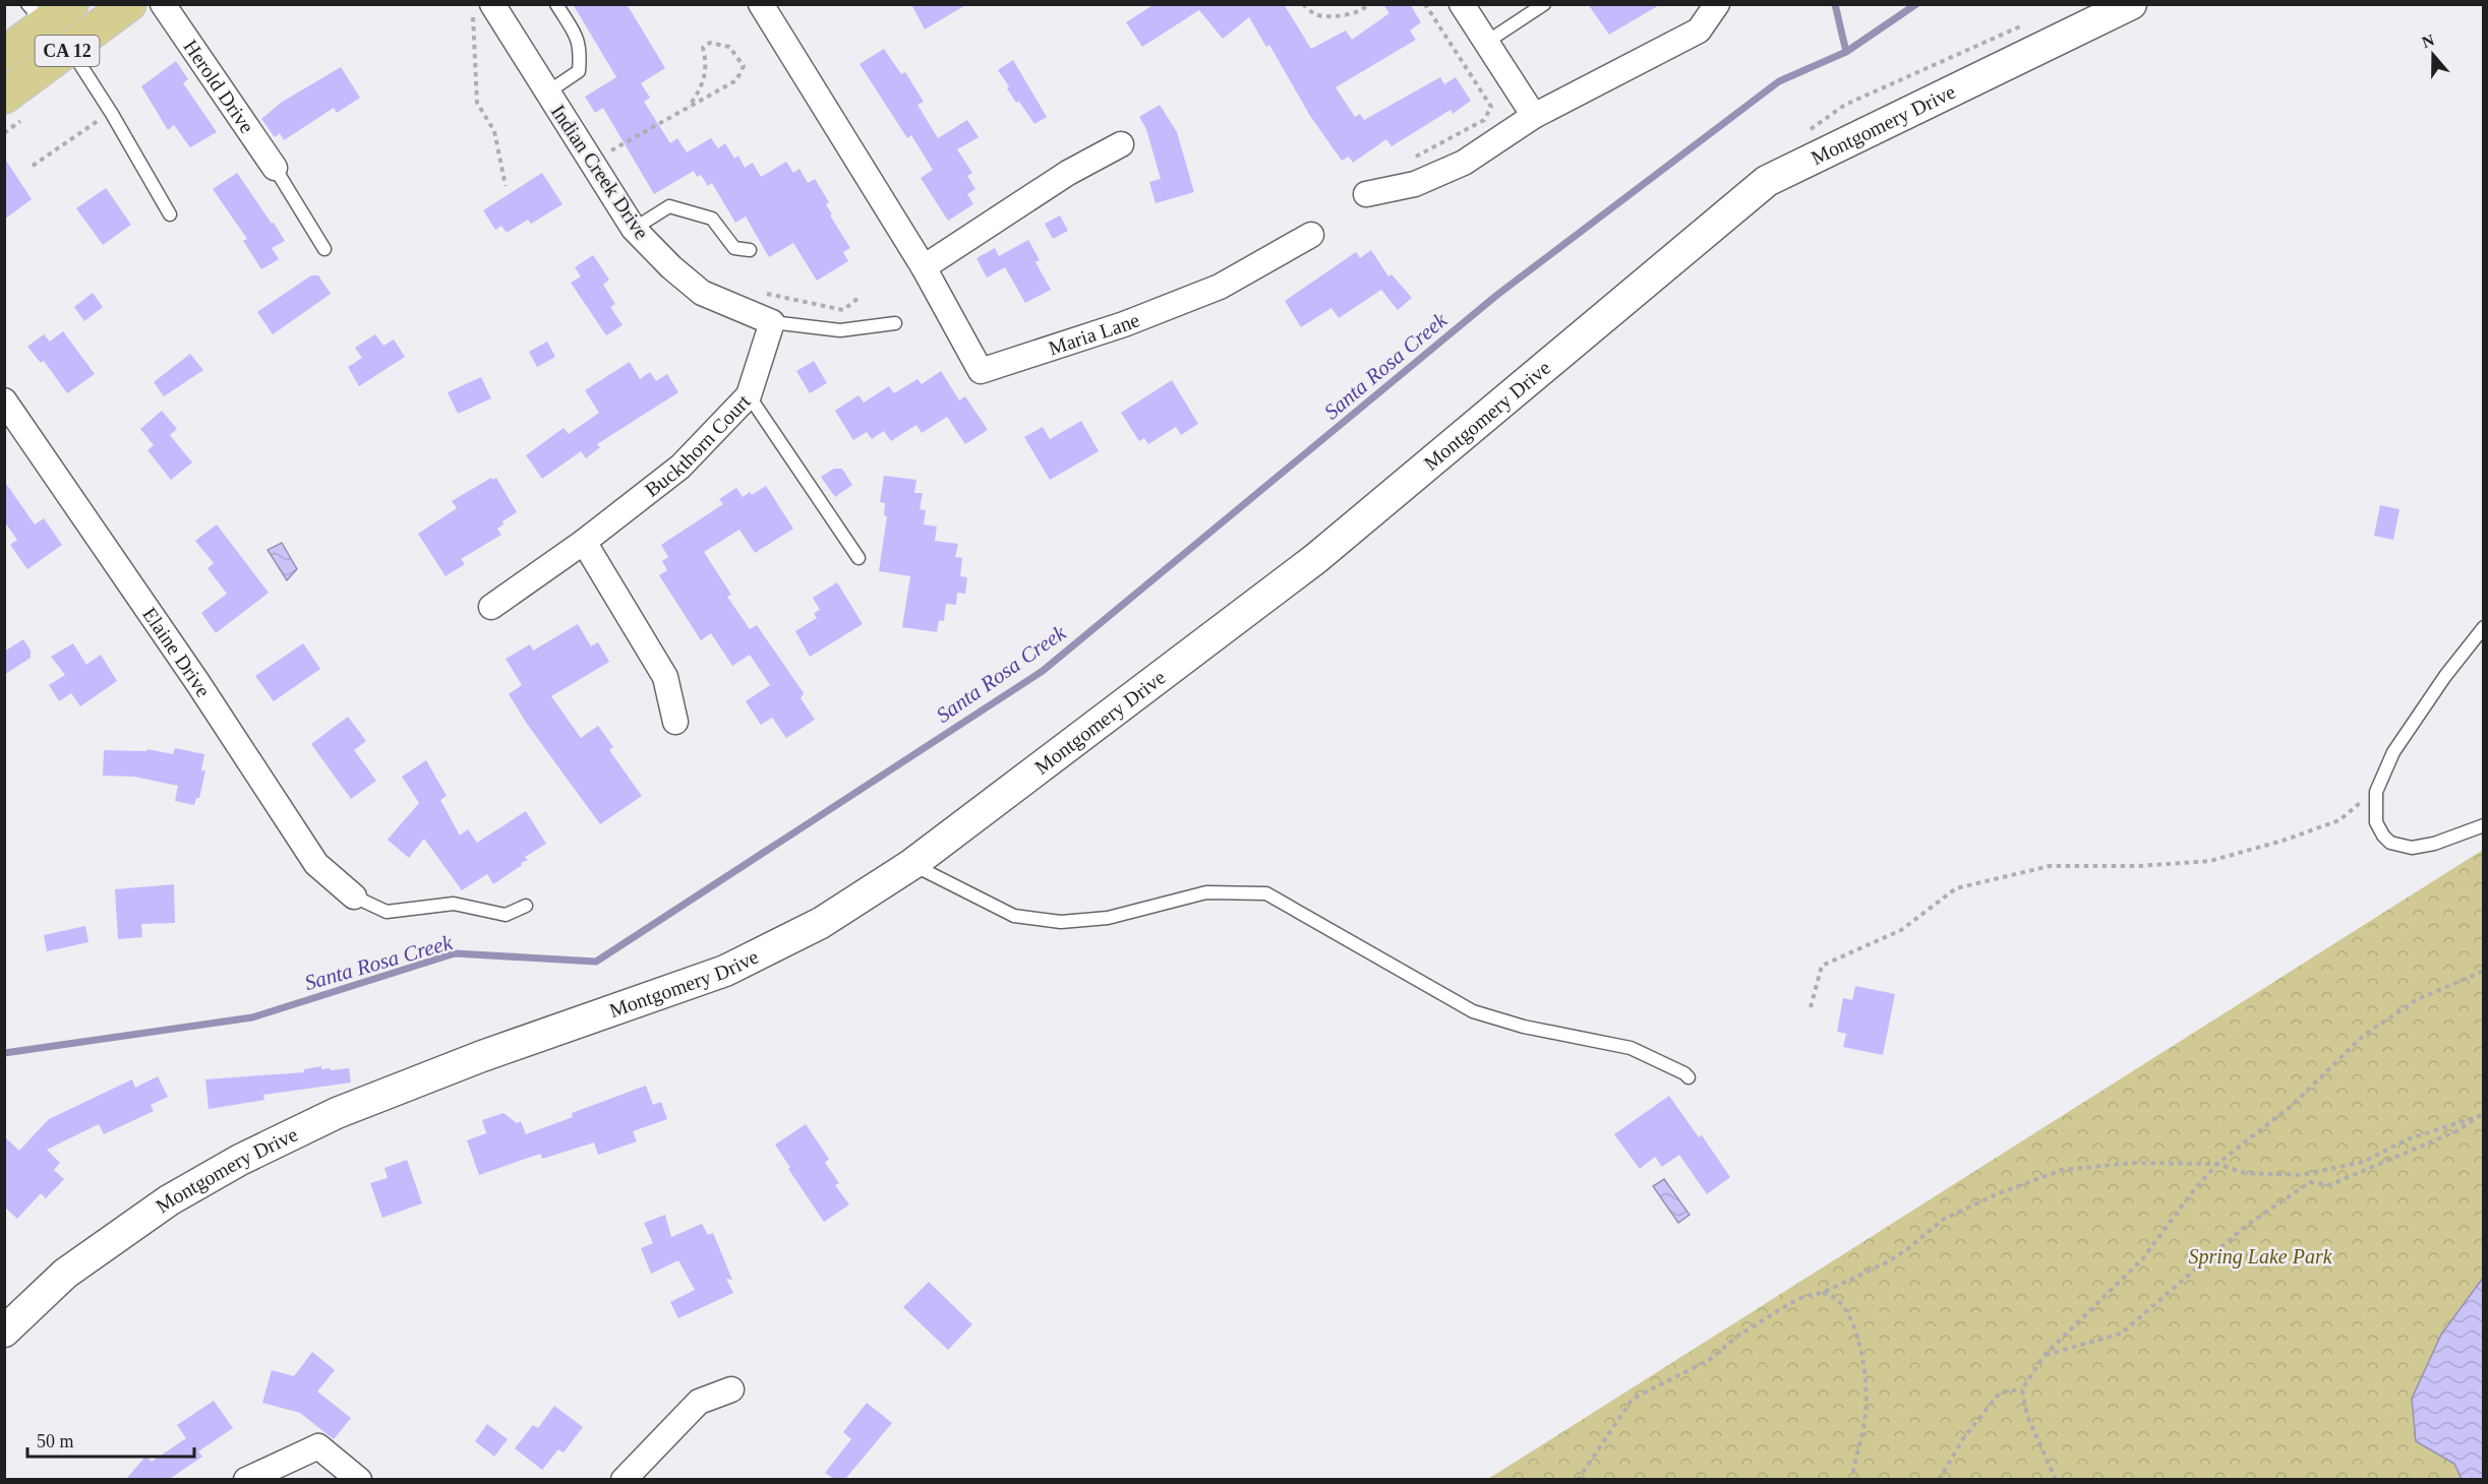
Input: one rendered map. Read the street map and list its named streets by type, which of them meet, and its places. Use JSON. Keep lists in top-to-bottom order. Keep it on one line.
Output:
{"streets":{"main road":["CA 12"],"street":["Herold Drive","Montgomery Drive","Indian Creek Drive","Maria Lane","Buckthorn Court","Elaine Drive"]},"crossings":[["Indian Creek Drive","Buckthorn Court"]],"water":["Santa Rosa Creek"],"parks":["Spring Lake Park"],"scale_bar":"50 m","north":"top"}
